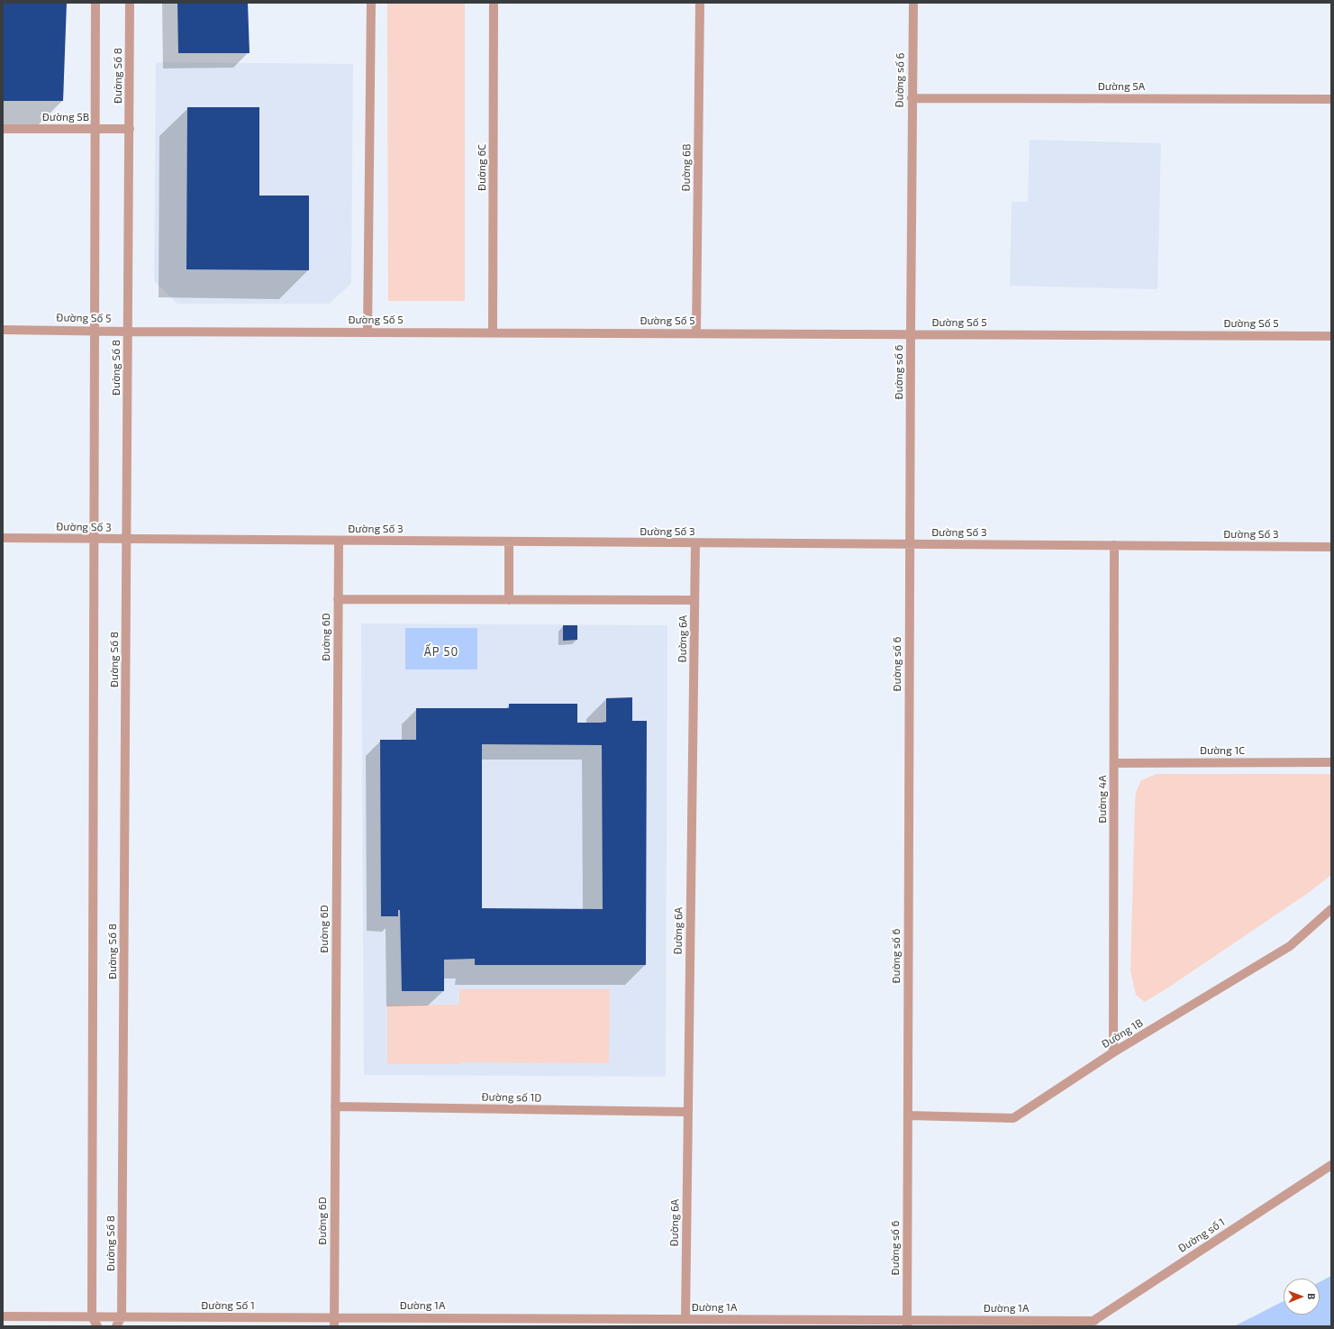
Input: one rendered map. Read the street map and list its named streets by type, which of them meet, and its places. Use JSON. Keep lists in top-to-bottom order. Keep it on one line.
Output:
{"streets":{"street":["Đường Số 8","Đường số 6","Đường 5A","Đường 5B","Đường 6C","Đường 6B","Đường Số 5","Đường Số 3","Đường 6D","Đường 6A","Đường 1C","Đường 4A","Đường 1B","Đường số 1D","Đường số 1","Đường Số 1","Đường 1A"]},"crossings":[["Đường Số 8","Đường 5B"],["Đường Số 8","Đường Số 5"],["Đường Số 8","Đường Số 3"],["Đường Số 8","Đường Số 1"],["Đường số 6","Đường 5A"],["Đường số 6","Đường Số 5"],["Đường số 6","Đường Số 3"],["Đường số 6","Đường 1B"],["Đường số 6","Đường 1A"],["Đường 6C","Đường Số 5"],["Đường 6B","Đường Số 5"],["Đường Số 3","Đường 6D"],["Đường Số 3","Đường 6A"],["Đường Số 3","Đường 4A"],["Đường 6D","Đường số 1D"],["Đường 6D","Đường Số 1"],["Đường 6D","Đường 1A"],["Đường 6A","Đường số 1D"],["Đường 6A","Đường 1A"],["Đường 1C","Đường 4A"],["Đường 4A","Đường 1B"],["Đường số 1","Đường 1A"],["Đường Số 1","Đường 1A"]],"districts":["ẤP 50"],"north":"right"}
